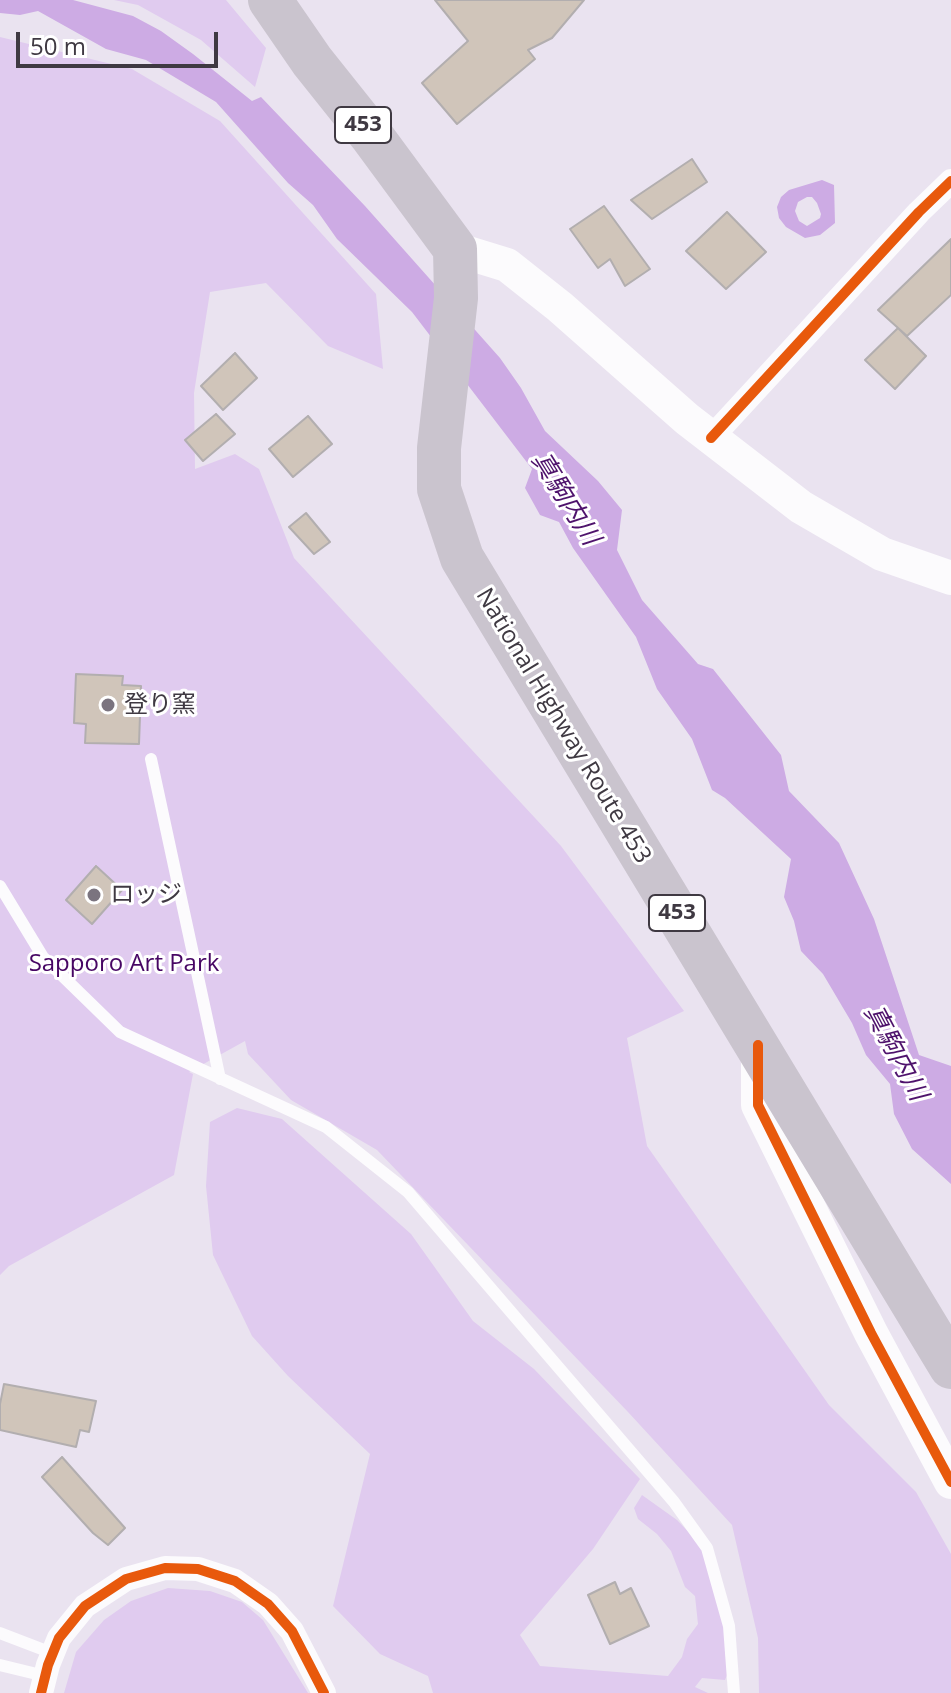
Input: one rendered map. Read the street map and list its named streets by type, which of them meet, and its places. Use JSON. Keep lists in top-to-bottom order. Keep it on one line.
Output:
{"streets":{"highway":["453","National Highway Route 453"]},"crossings":[["453","National Highway Route 453"]],"water":["真駒内川"],"parks":["Sapporo Art Park"],"places":["登り窯","ロッジ"],"scale_bar":"50 m"}
